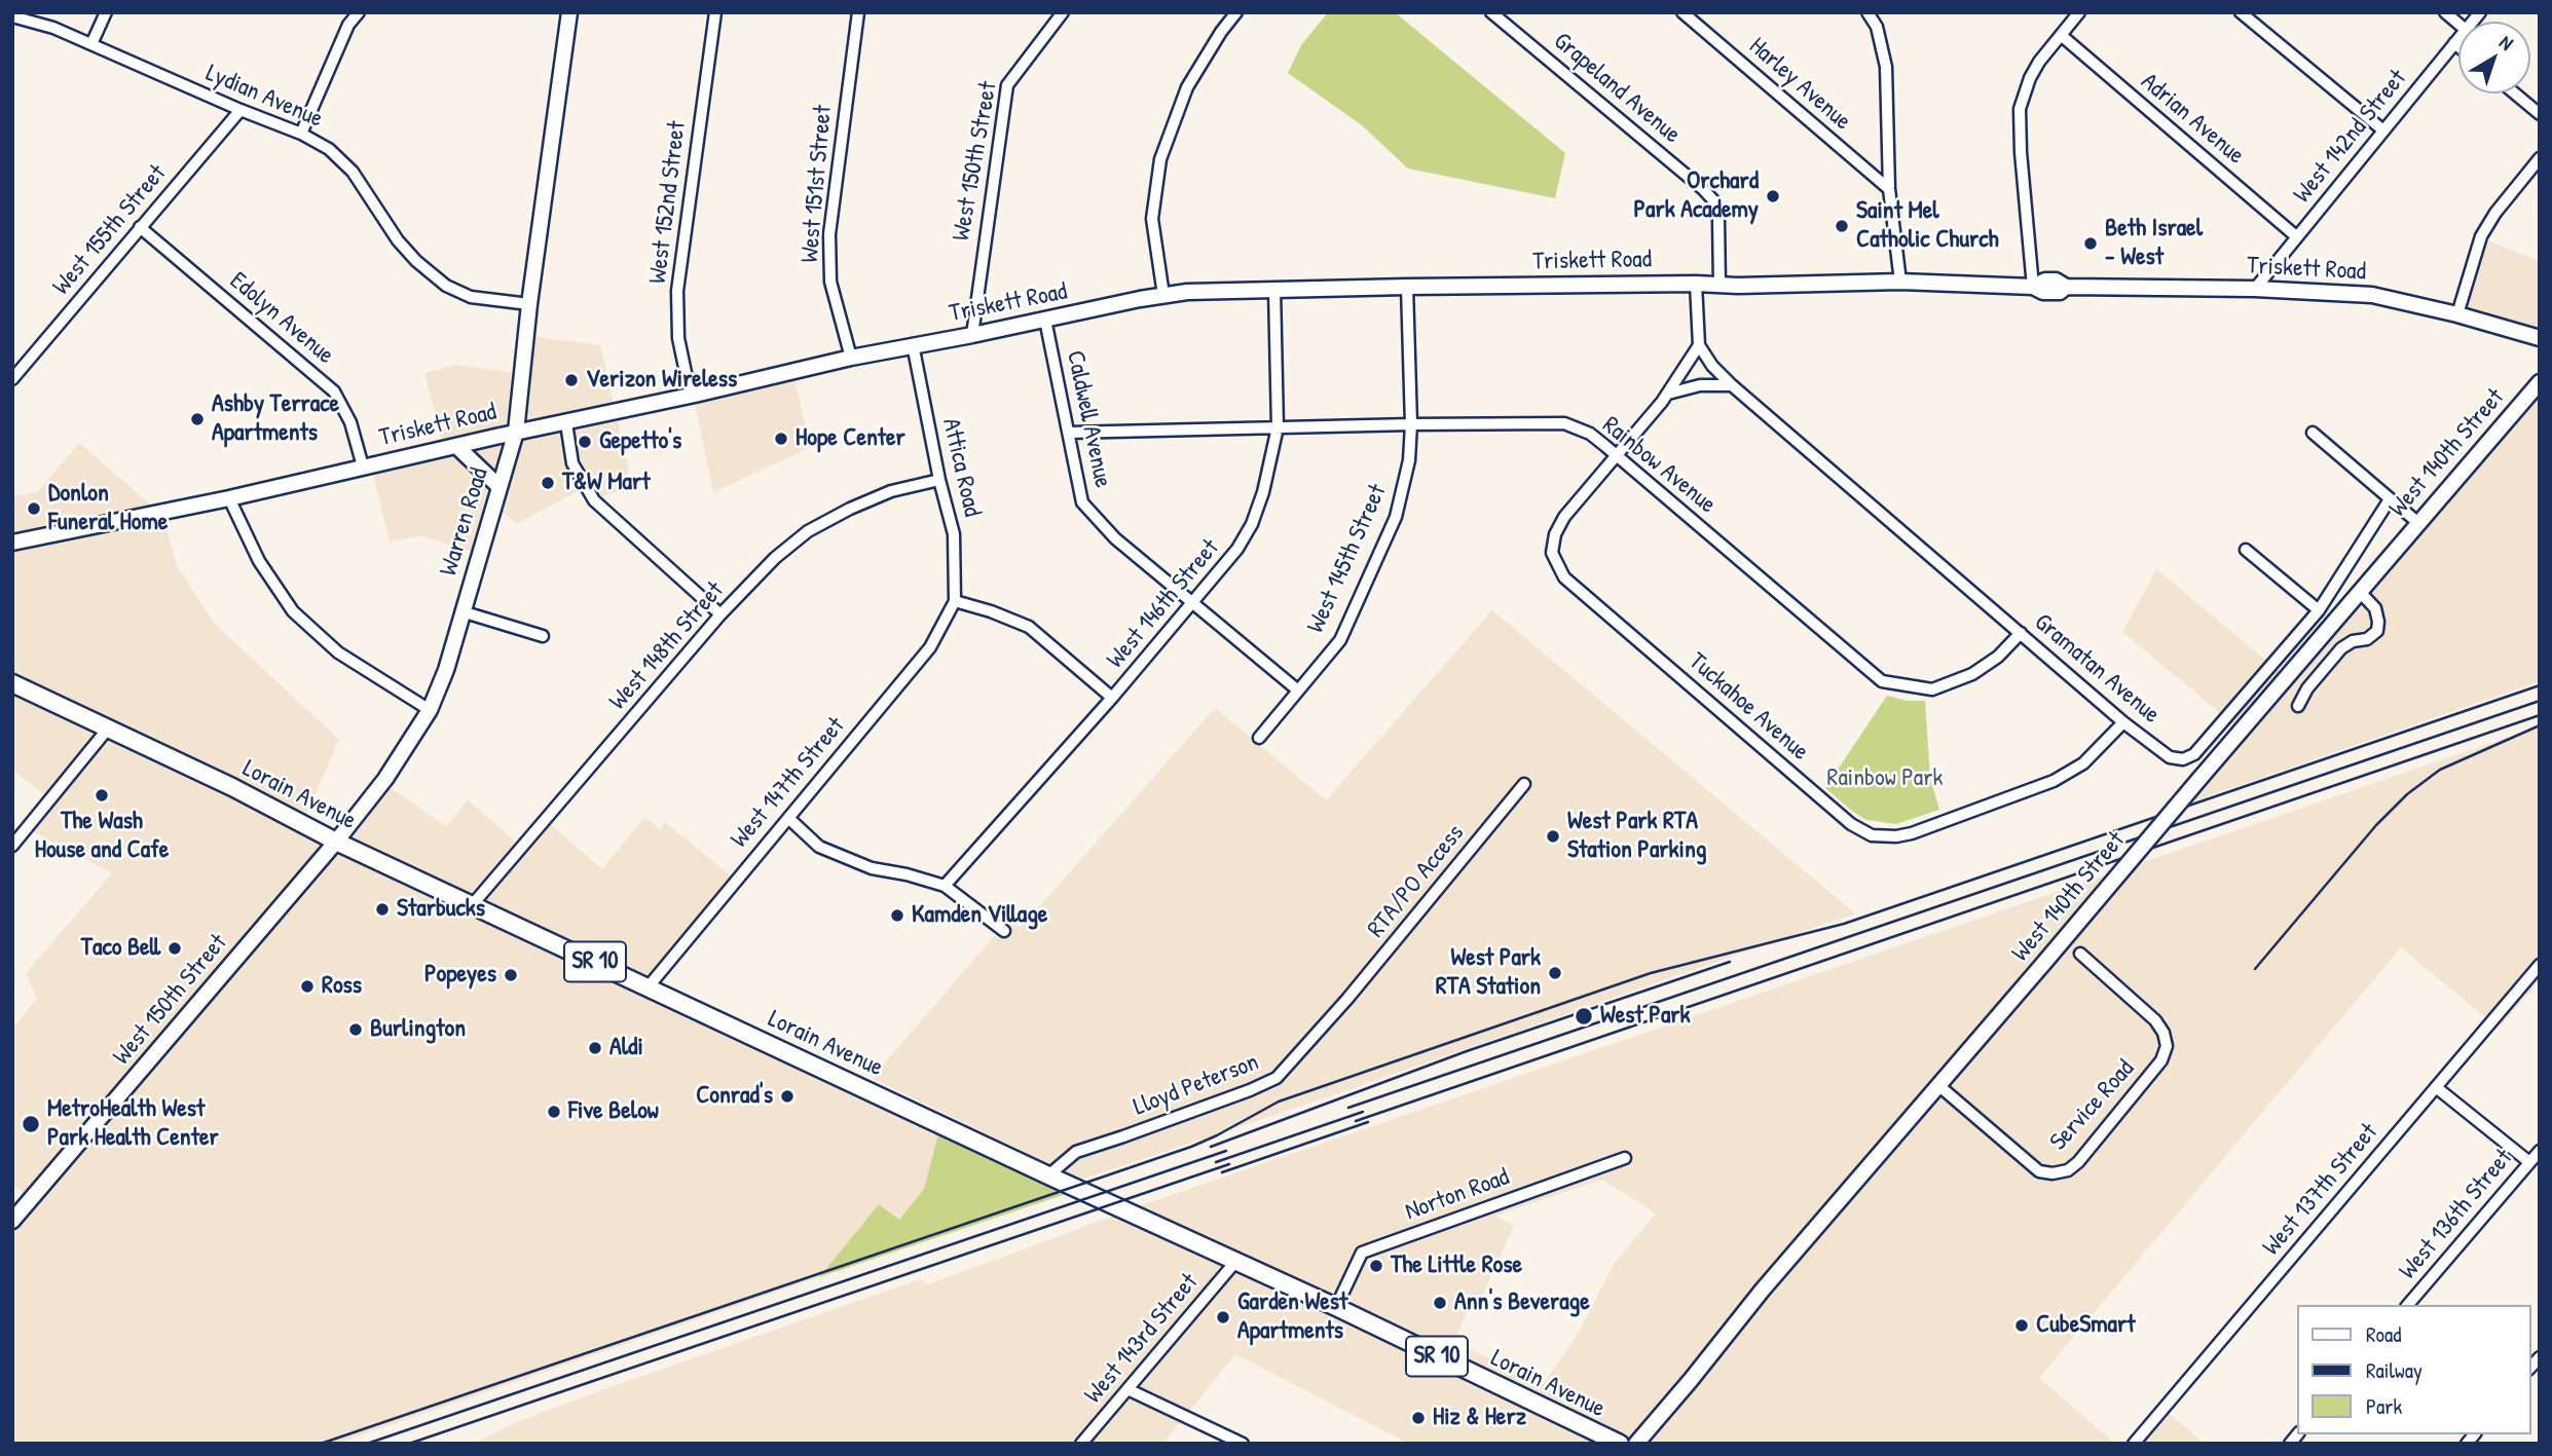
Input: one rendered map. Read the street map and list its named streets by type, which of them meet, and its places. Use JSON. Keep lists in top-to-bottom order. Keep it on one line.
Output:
{"streets":{"main road":["West 150th Street","Triskett Road","West 140th Street","Warren Road","Lorain Avenue","SR 10"],"street":["Harley Avenue","Grapeland Avenue","Lydian Avenue","Adrian Avenue","West 142nd Street","West 151st Street","West 152nd Street","West 155th Street","Edolyn Avenue","Caldwell Avenue","Rainbow Avenue","Attica Road","West 145th Street","West 146th Street","West 148th Street","Gramatan Avenue","Tuckahoe Avenue","West 147th Street","RTA/PO Access","Lloyd Peterson","Service Road","West 137th Street","Norton Road","West 136th Street","West 143rd Street"]},"crossings":[["Grapeland Avenue","Triskett Road"],["Lydian Avenue","West 155th Street"],["Lydian Avenue","Warren Road"],["Adrian Avenue","West 142nd Street"],["West 142nd Street","Triskett Road"],["West 150th Street","Triskett Road"],["West 150th Street","Warren Road"],["West 150th Street","Lorain Avenue"],["West 151st Street","Triskett Road"],["West 152nd Street","Triskett Road"],["West 155th Street","Edolyn Avenue"],["Triskett Road","Edolyn Avenue"],["Triskett Road","Caldwell Avenue"],["Triskett Road","Attica Road"],["Triskett Road","Warren Road"],["Triskett Road","West 145th Street"],["Triskett Road","West 146th Street"],["Caldwell Avenue","Rainbow Avenue"],["Caldwell Avenue","West 145th Street"],["Caldwell Avenue","West 146th Street"],["West 140th Street","Service Road"],["Rainbow Avenue","West 145th Street"],["Rainbow Avenue","West 146th Street"],["Rainbow Avenue","Gramatan Avenue"],["Rainbow Avenue","Tuckahoe Avenue"],["Attica Road","West 148th Street"],["Attica Road","West 147th Street"],["Warren Road","Lorain Avenue"],["West 148th Street","Lorain Avenue"],["Gramatan Avenue","Tuckahoe Avenue"],["West 147th Street","Lorain Avenue"],["Lorain Avenue","Lloyd Peterson"],["Lorain Avenue","Norton Road"],["Lorain Avenue","West 143rd Street"],["RTA/PO Access","Lloyd Peterson"]],"parks":["Rainbow Park"],"places":["Orchard Park Academy","Saint Mel Catholic Church","Beth Israel - West","Verizon Wireless","Ashby Terrace Apartments","Hope Center","Gepetto's","T&W Mart","Donlon Funeral Home","The Wash House and Cafe","West Park RTA Station Parking","Starbucks","Kamden Village","Taco Bell","West Park RTA Station","Popeyes","Ross","West Park","Burlington","Aldi","Conrad's","Five Below","MetroHealth West Park Health Center","The Little Rose","Ann's Beverage","Garden West Apartments","CubeSmart","Hiz & Herz"],"legend":["Road","Railway","Park"],"north":"top right"}
